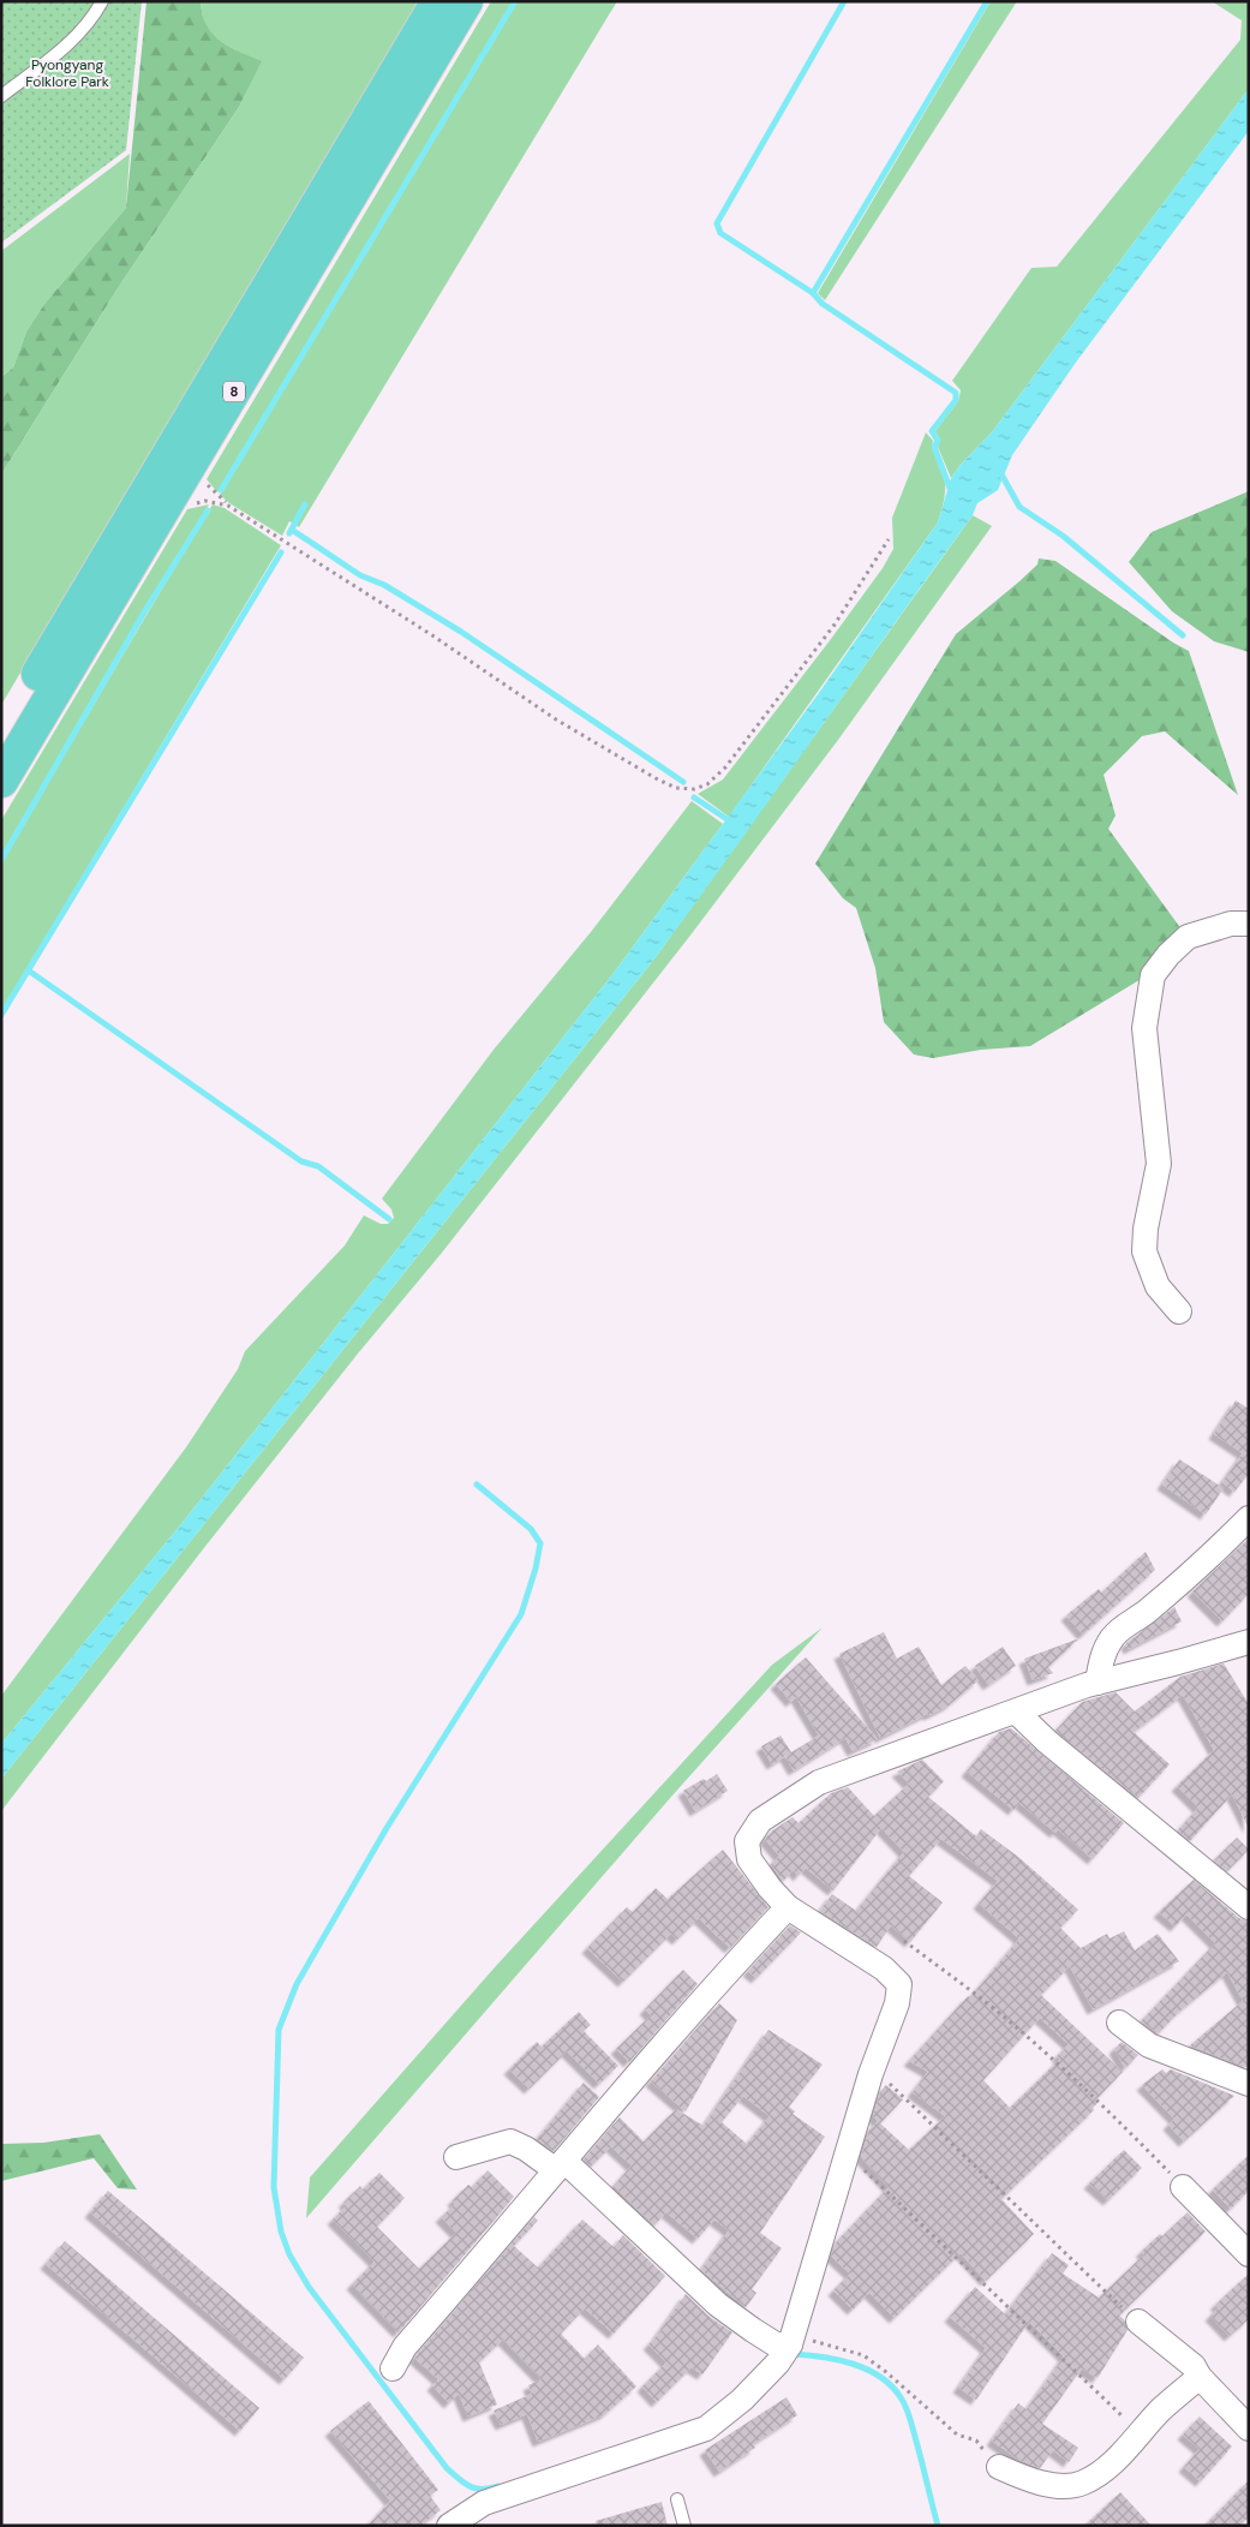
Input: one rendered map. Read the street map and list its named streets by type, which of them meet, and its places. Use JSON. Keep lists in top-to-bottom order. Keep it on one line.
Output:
{"streets":{"highway":["8"]},"parks":["Pyongyang Folklore Park"]}
